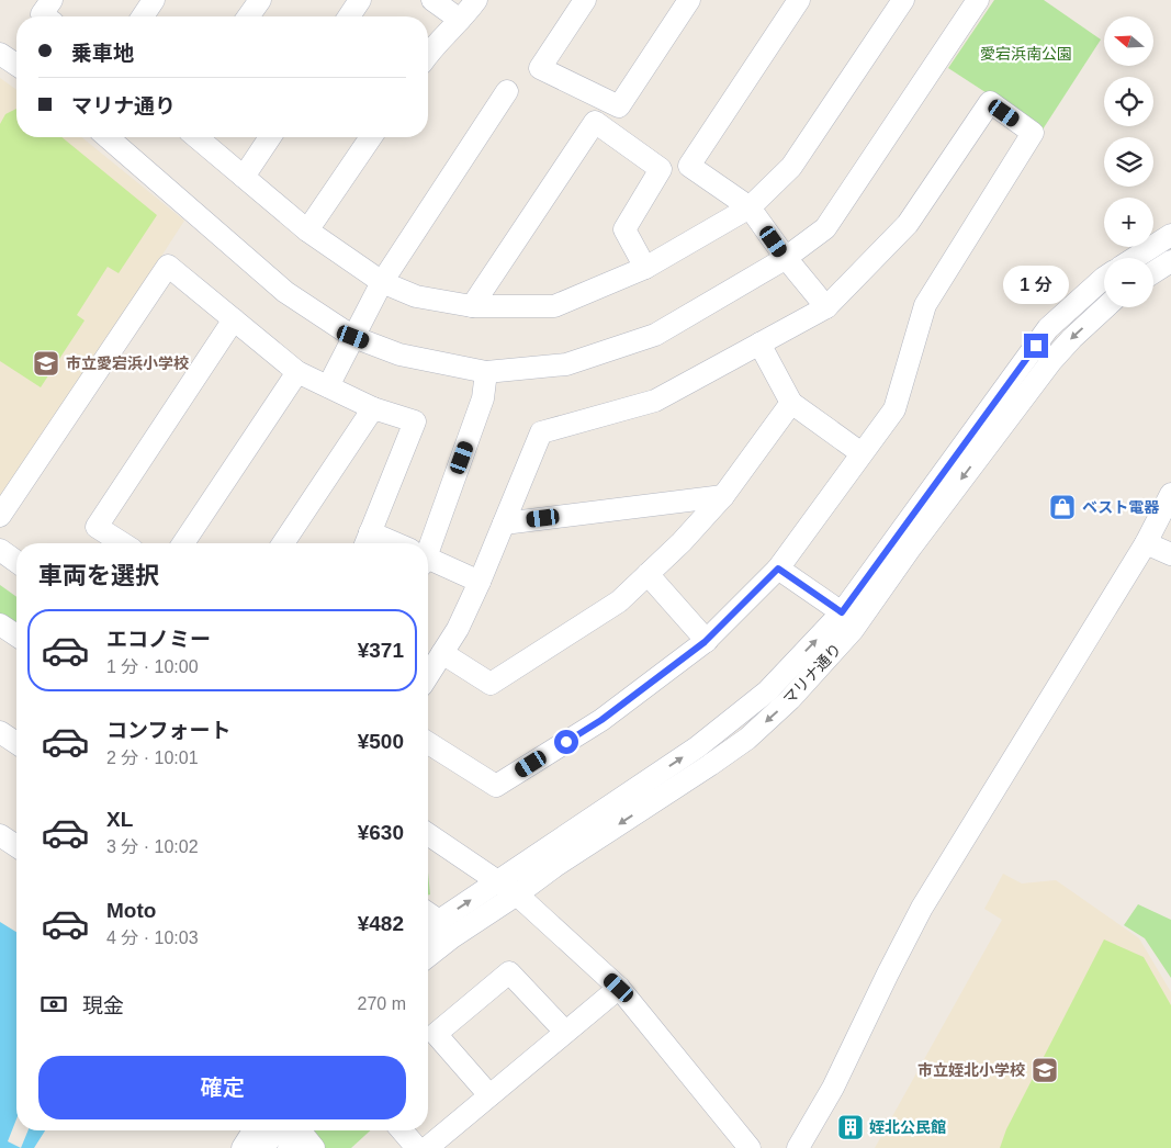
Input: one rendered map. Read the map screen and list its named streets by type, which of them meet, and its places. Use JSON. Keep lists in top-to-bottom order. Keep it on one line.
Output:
{"streets":{"street":["マリナ通り"]},"parks":["愛宕浜南公園"],"places":{"school or university":["市立愛宕浜小学校","市立姪北小学校"],"shop":["ベスト電器"],"building":["姪北公民館"]},"north":"left","page":{"map_buttons":["+","−"],"banner":["乗車地","マリナ通り"],"bubble":"1 分","heading":"車両を選択","list":[{"name":"エコノミー","note":"1 分 · 10:00","value":"¥371"},{"name":"コンフォート","note":"2 分 · 10:01","value":"¥500"},{"name":"XL","note":"3 分 · 10:02","value":"¥630"},{"name":"Moto","note":"4 分 · 10:03","value":"¥482"}],"pay":["現金","270 m"],"buttons":"確定"}}
